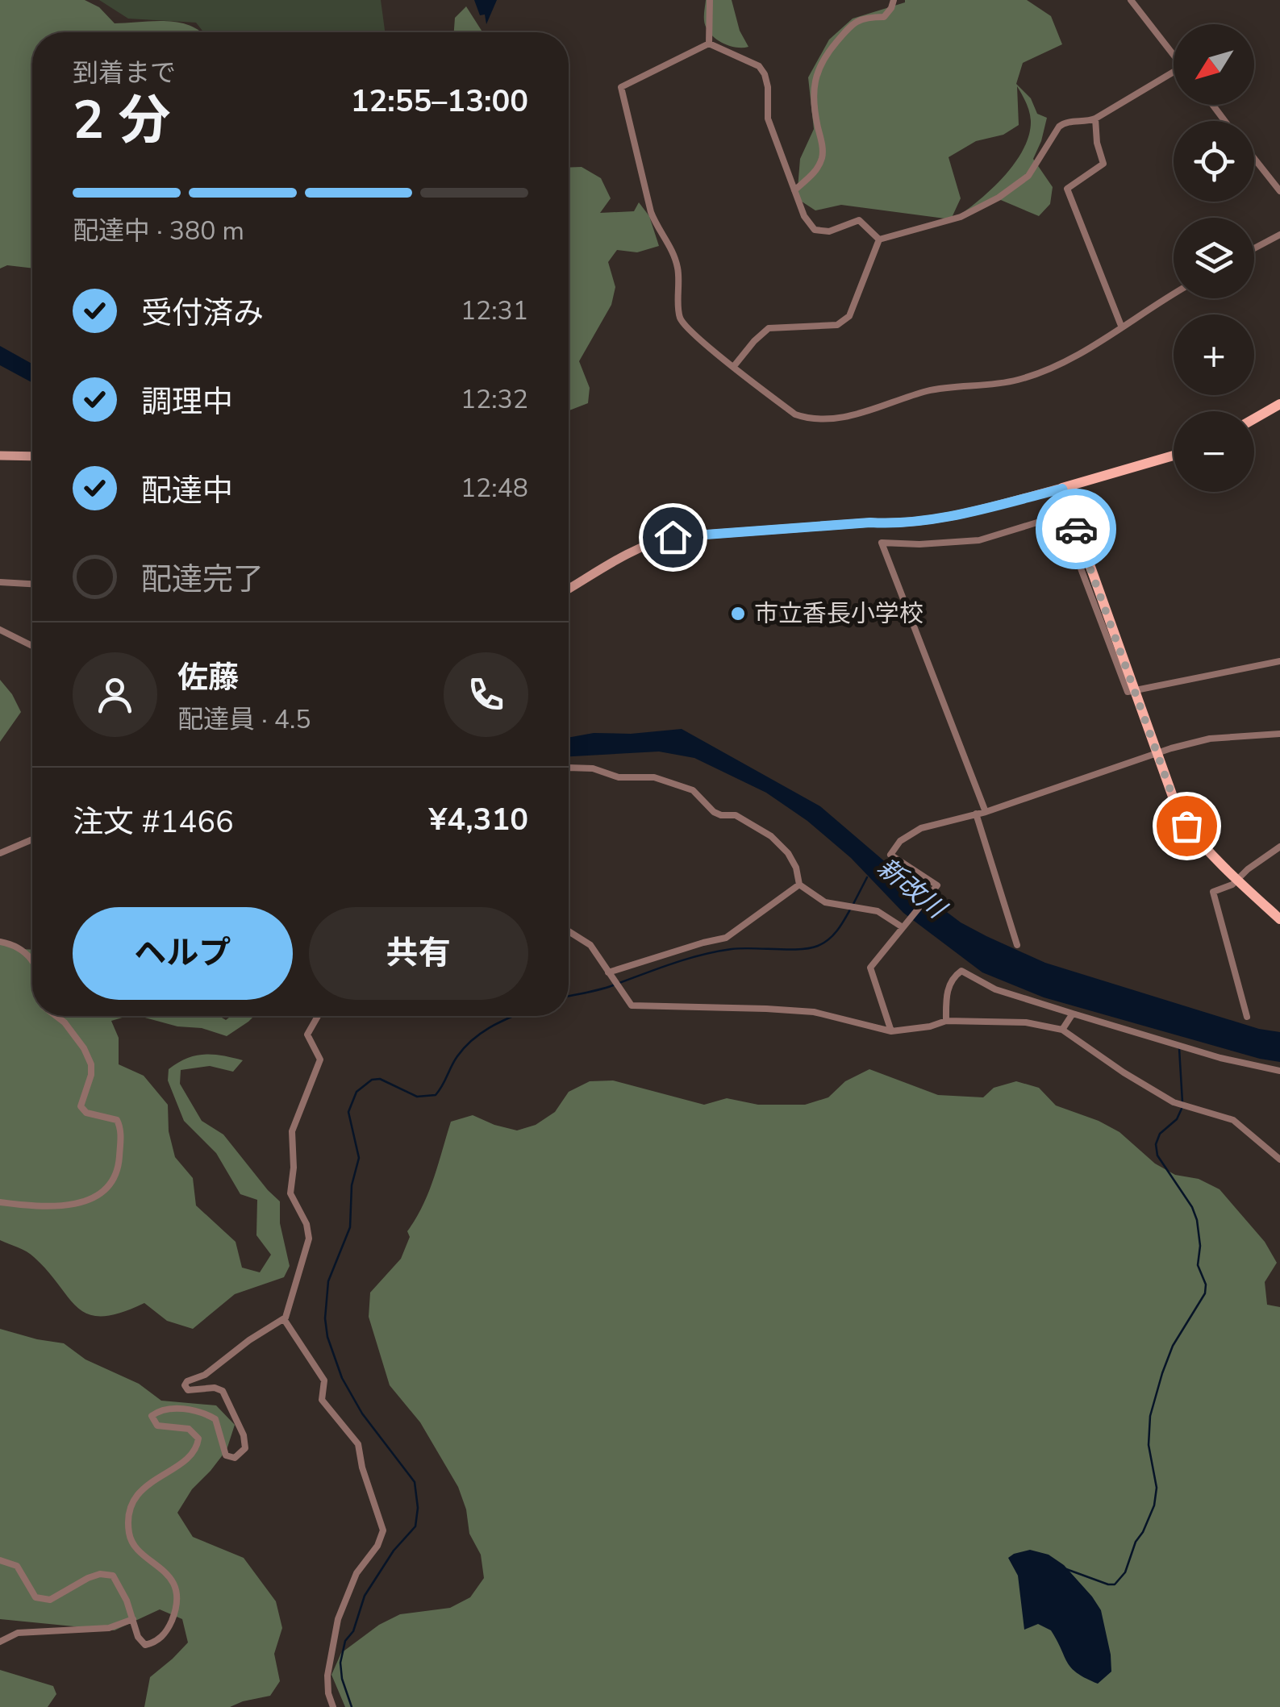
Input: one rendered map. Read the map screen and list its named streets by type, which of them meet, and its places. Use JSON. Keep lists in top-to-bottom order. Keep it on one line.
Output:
{"water":["新改川"],"places":["市立香長小学校"],"north":"bottom left","page":{"map_buttons":["+","−"],"heading":["2 分","到着まで","12:55–13:00"],"panel":["佐藤","配達員 · 4.5","注文 #1466","¥4,310"],"bar":"配達中 · 380 m","list":[["受付済み","12:31"],["調理中","12:32"],["配達中","12:48"],"配達完了"],"buttons":["ヘルプ","共有"]}}
